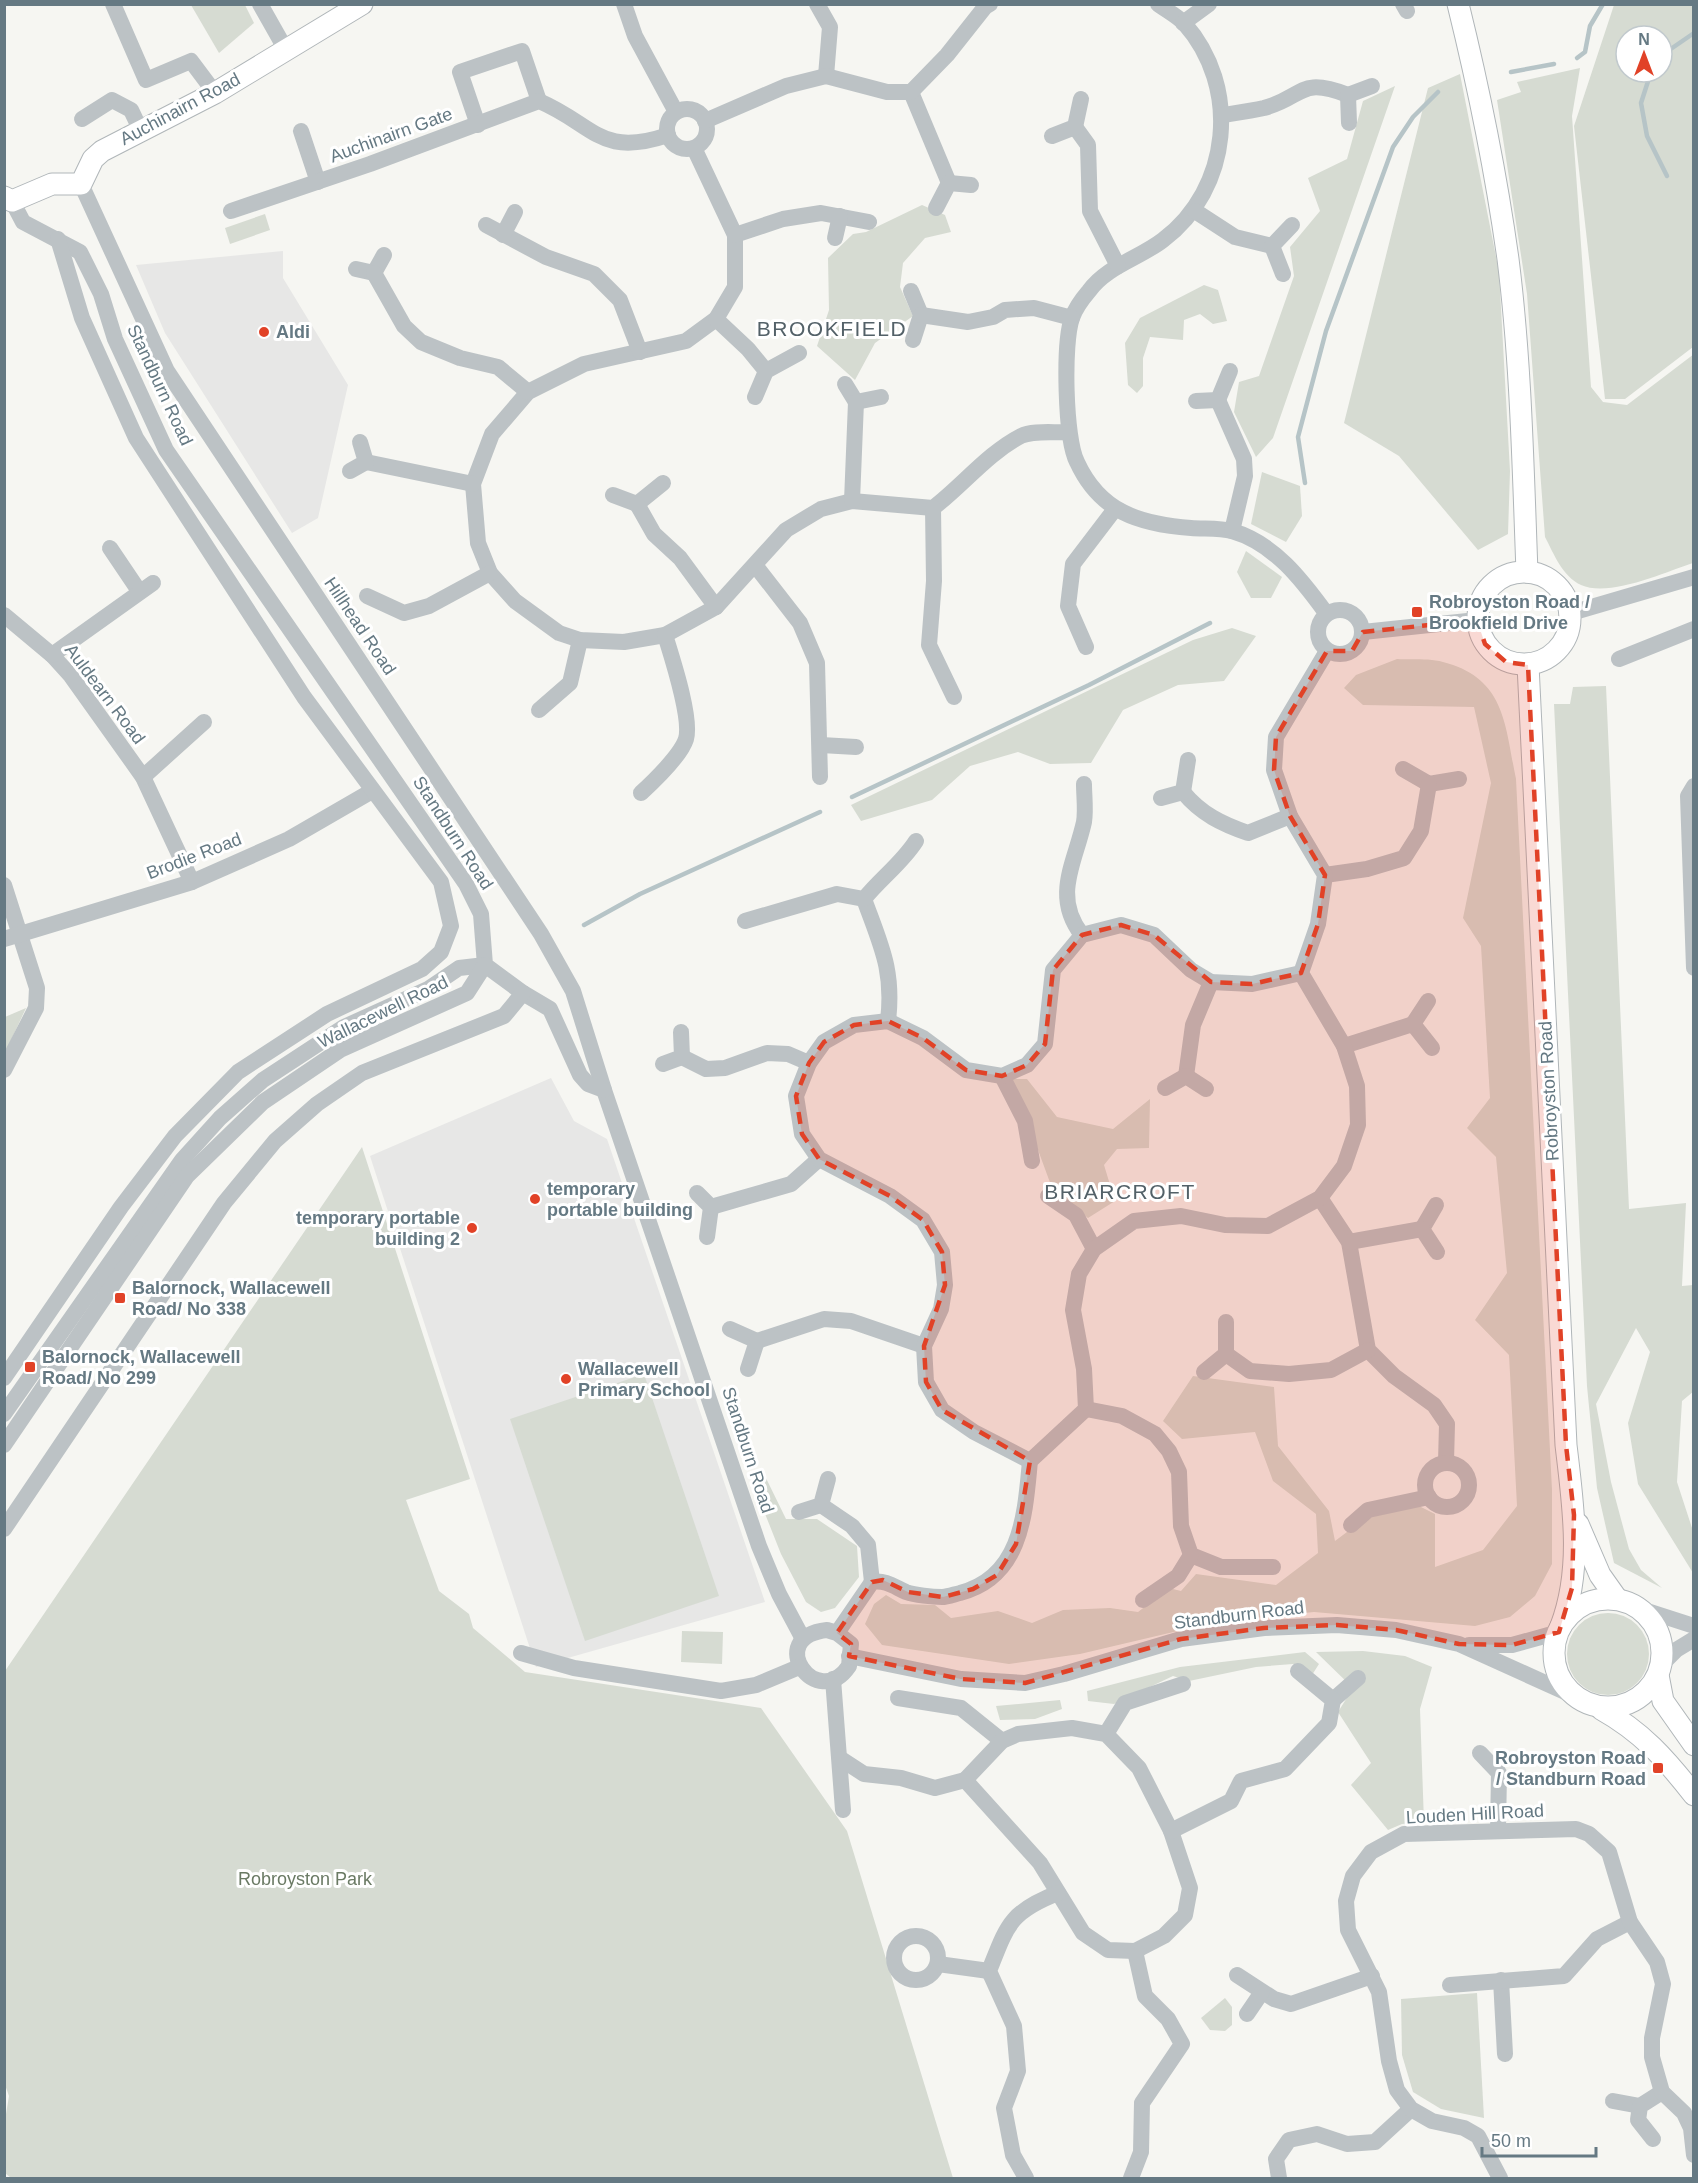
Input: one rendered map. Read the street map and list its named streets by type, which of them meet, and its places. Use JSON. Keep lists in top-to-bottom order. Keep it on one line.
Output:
{"streets":{"main road":["Auchinairn Road","Robroyston Road"],"street":["Auchinairn Gate","Standburn Road","Hillhead Road","Auldearn Road","Brodie Road","Wallacewell Road","Louden Hill Road"]},"crossings":[["Auchinairn Road","Hillhead Road"],["Standburn Road","Hillhead Road"],["Standburn Road","Brodie Road"],["Standburn Road","Wallacewell Road"],["Standburn Road","Robroyston Road"],["Auldearn Road","Brodie Road"]],"districts":["BROOKFIELD","BRIARCROFT"],"parks":["Robroyston Park"],"places":{"other":["Aldi","temporary portable building","temporary portable building 2","Wallacewell Primary School"],"transit":["Robroyston Road / Brookfield Drive","Balornock, Wallacewell Road/ No 338","Balornock, Wallacewell Road/ No 299","Robroyston Road / Standburn Road"]},"scale_bar":"50 m","north":"top"}
